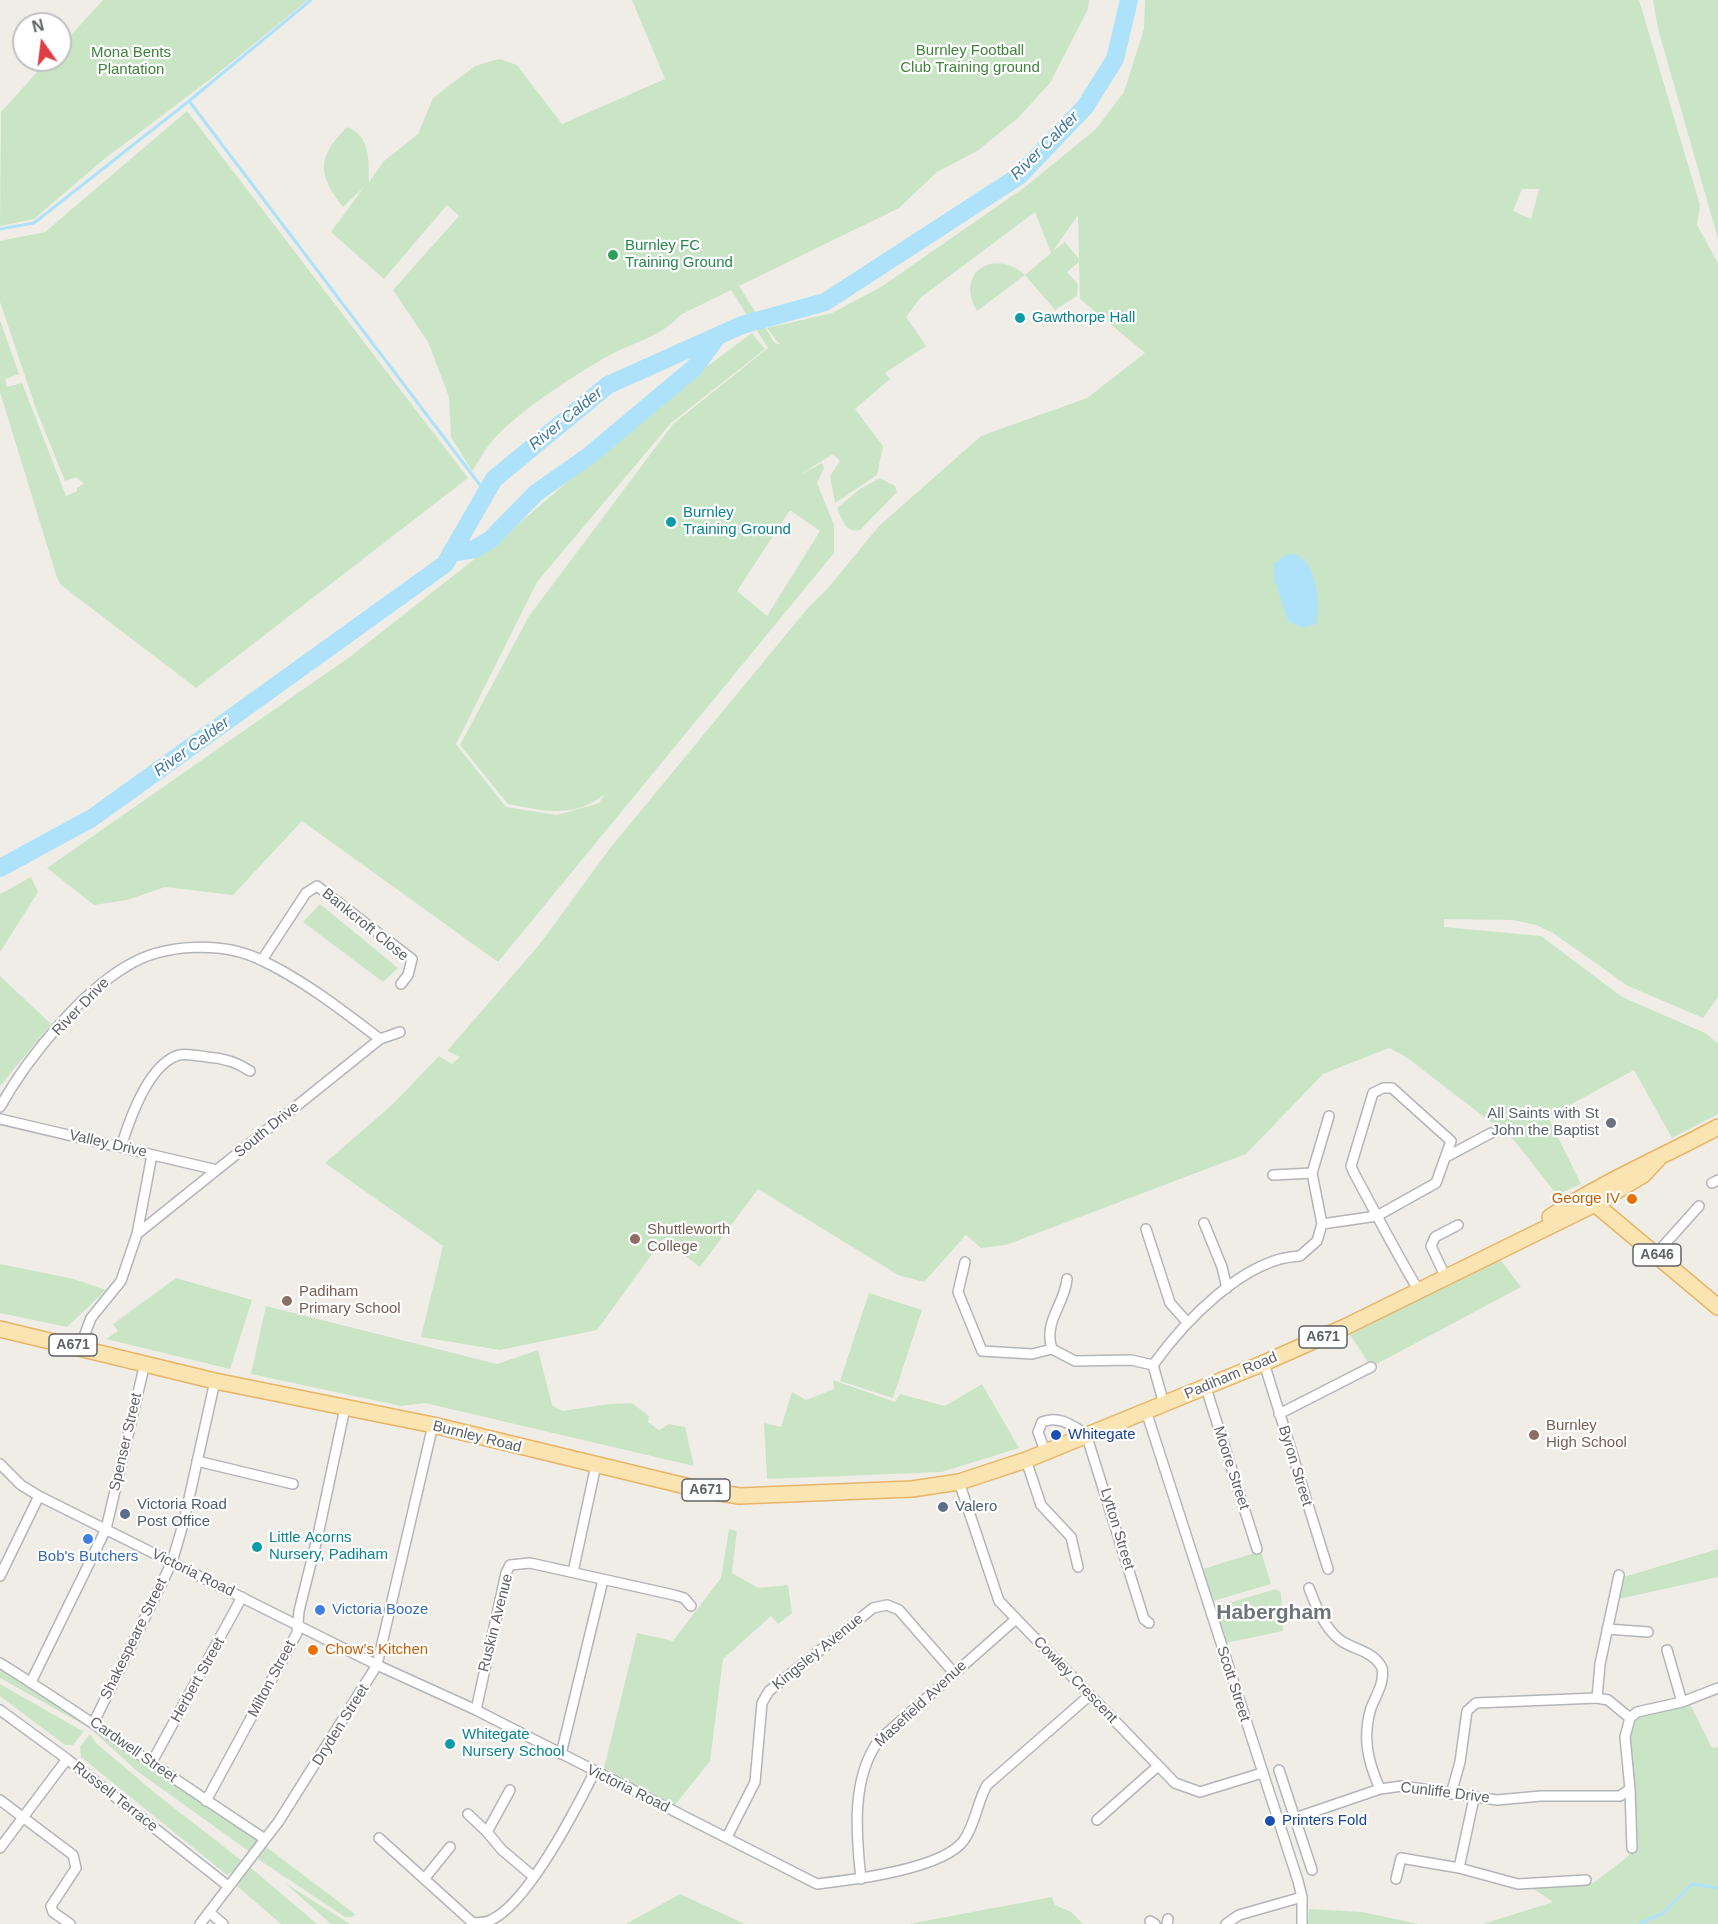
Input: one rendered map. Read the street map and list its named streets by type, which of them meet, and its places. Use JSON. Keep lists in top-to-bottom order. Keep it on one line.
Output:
{"streets":{"main road":["A646","A671","Padiham Road","Burnley Road"],"street":["Bankcroft Close","River Drive","South Drive","Valley Drive","Spenser Street","Byron Street","Moore Street","Lytton Street","Victoria Road","Ruskin Avenue","Shakespeare Street","Kingsley Avenue","Milton Street","Herbert Street","Cowley Crescent","Scott Street","Masefield Avenue","Dryden Street","Cardwell Street","Cunliffe Drive","Russell Terrace"]},"crossings":[["Bankcroft Close","River Drive"],["River Drive","South Drive"],["South Drive","Valley Drive"],["A646","Padiham Road"],["Padiham Road","Burnley Road"],["Padiham Road","Byron Street"],["Padiham Road","Moore Street"],["Padiham Road","Lytton Street"],["Padiham Road","Cowley Crescent"],["Padiham Road","Scott Street"],["Burnley Road","Spenser Street"],["Burnley Road","Shakespeare Street"],["Burnley Road","Milton Street"],["Burnley Road","Cowley Crescent"],["Burnley Road","Dryden Street"],["Spenser Street","Victoria Road"],["Spenser Street","Cardwell Street"],["Victoria Road","Ruskin Avenue"],["Victoria Road","Shakespeare Street"],["Victoria Road","Kingsley Avenue"],["Victoria Road","Milton Street"],["Victoria Road","Herbert Street"],["Victoria Road","Cowley Crescent"],["Victoria Road","Masefield Avenue"],["Victoria Road","Dryden Street"],["Shakespeare Street","Cardwell Street"],["Kingsley Avenue","Masefield Avenue"],["Milton Street","Cardwell Street"],["Herbert Street","Cardwell Street"],["Cowley Crescent","Scott Street"],["Cowley Crescent","Masefield Avenue"],["Dryden Street","Cardwell Street"],["Dryden Street","Russell Terrace"]],"districts":["Habergham"],"water":["River Calder"],"parks":["Burnley Football Club Training ground","Mona Bents Plantation"],"places":["Burnley FC Training Ground","Gawthorpe Hall","Burnley Training Ground","All Saints with St John the Baptist","George IV","Shuttleworth College","Padiham Primary School","Whitegate","Burnley High School","Valero","Victoria Road Post Office","Bob's Butchers","Little Acorns Nursery, Padiham","Victoria Booze","Chow’s Kitchen","Whitegate Nursery School","Printers Fold"],"north":"top"}
